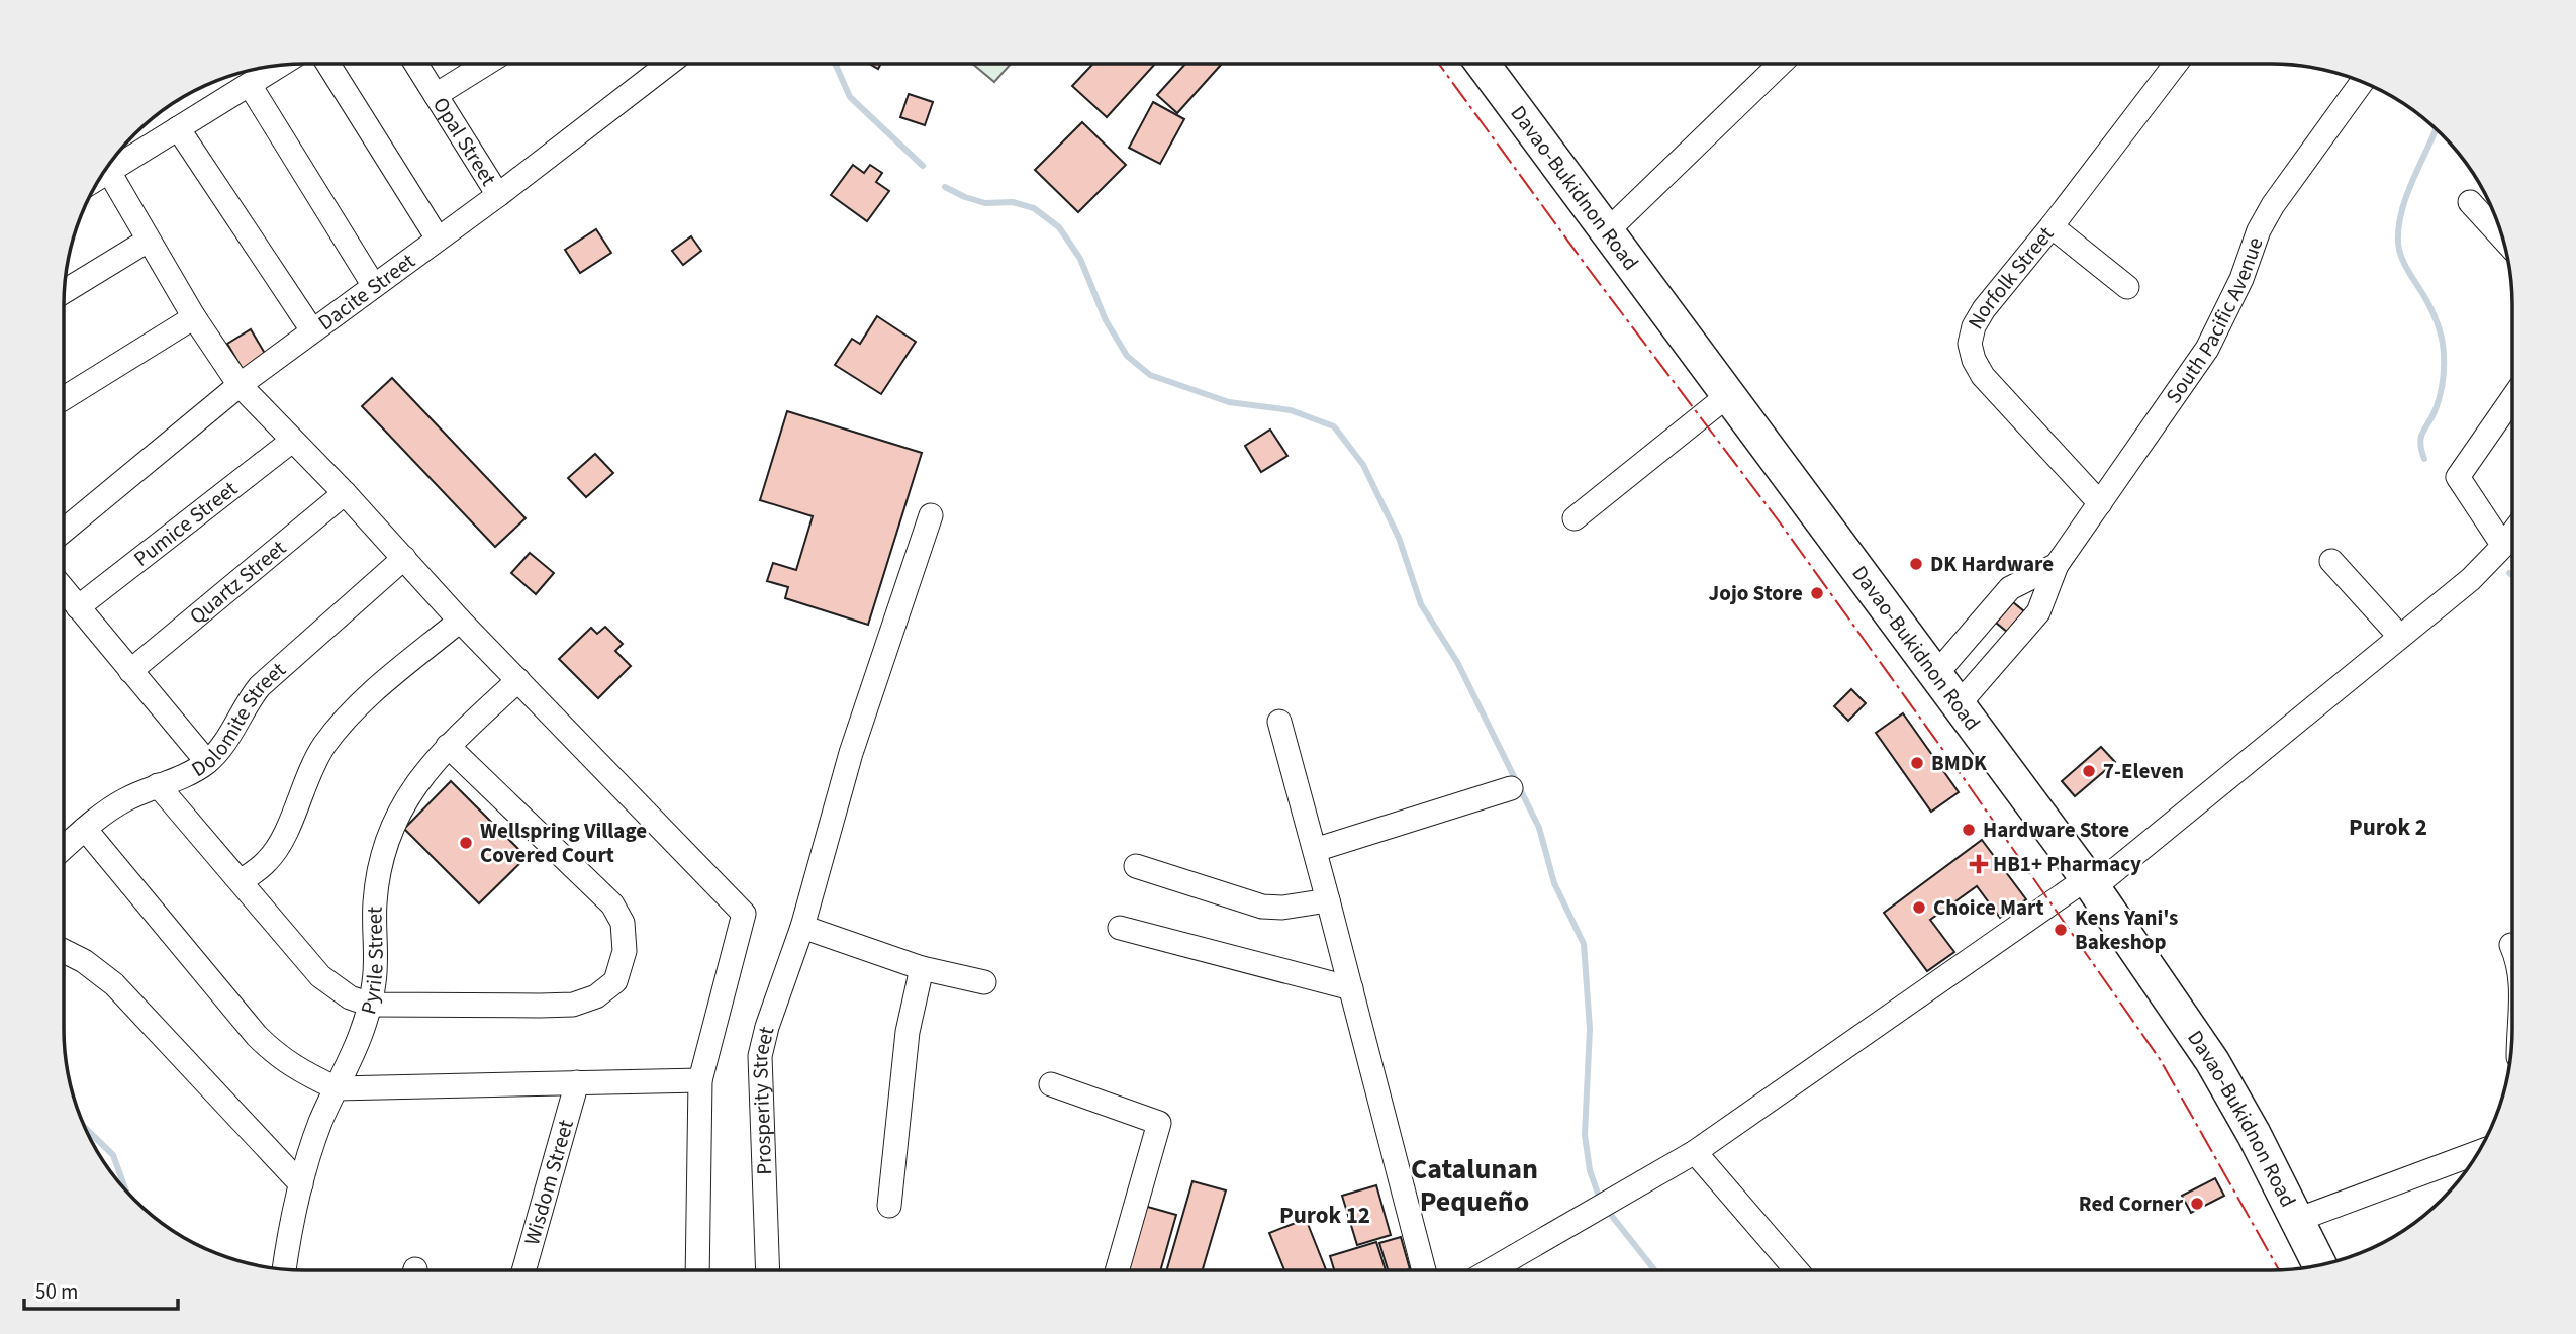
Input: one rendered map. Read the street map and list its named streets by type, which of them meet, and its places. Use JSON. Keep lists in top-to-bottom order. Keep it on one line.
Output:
{"streets":{"highway":["Davao-Bukidnon Road"],"street":["Opal Street","Norfolk Street","Dacite Street","South Pacific Avenue","Pumice Street","Quartz Street","Dolomite Street","Pyrile Street","Prosperity Street","Wisdom Street"]},"crossings":[["Opal Street","Dacite Street"],["Davao-Bukidnon Road","South Pacific Avenue"],["Norfolk Street","South Pacific Avenue"]],"districts":["Purok 2","Catalunan Pequeño","Purok 12"],"places":{"other":["DK Hardware","Jojo Store","BMDK","7-Eleven","Hardware Store","Wellspring Village Covered Court","Choice Mart","Kens Yani's Bakeshop","Red Corner"],"health":["HB1+ Pharmacy"]},"scale_bar":"50 m"}
